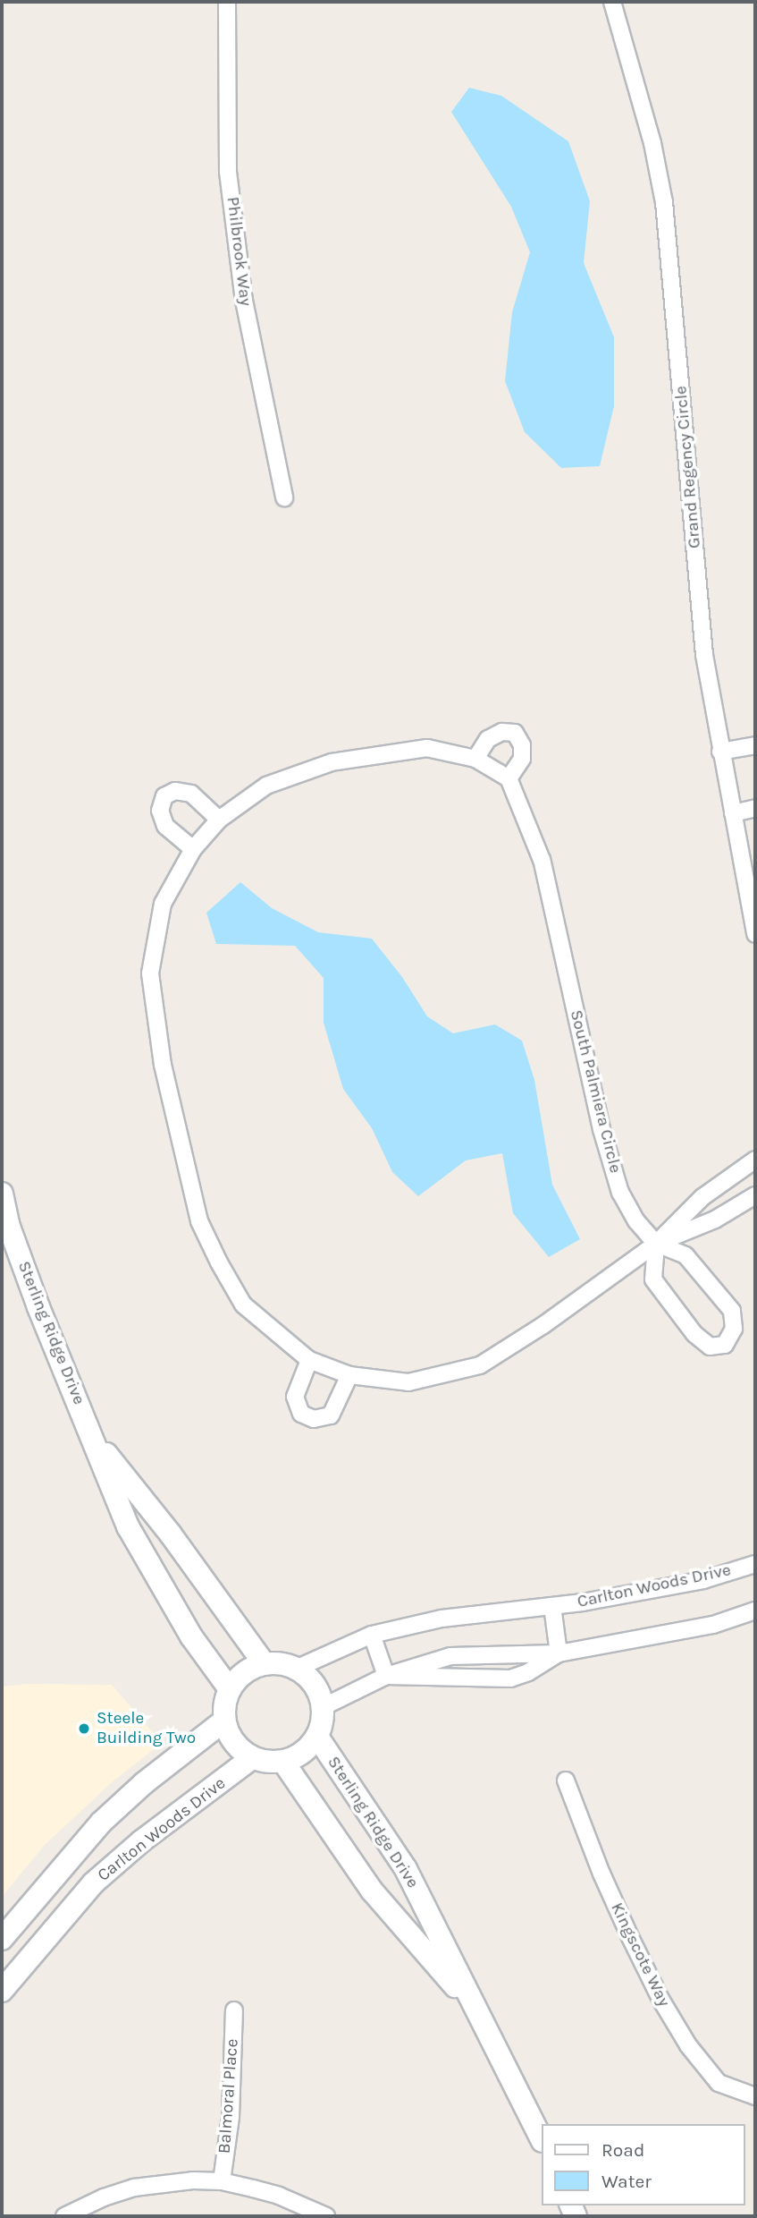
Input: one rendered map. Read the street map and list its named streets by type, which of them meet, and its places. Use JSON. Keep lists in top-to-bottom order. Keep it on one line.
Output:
{"streets":{"street":["Philbrook Way","Grand Regency Circle","South Palmiera Circle","Sterling Ridge Drive","Carlton Woods Drive","Kingscote Way","Balmoral Place"]},"crossings":[["Sterling Ridge Drive","Carlton Woods Drive"]],"places":["Steele Building Two"],"legend":["Road","Water"]}
